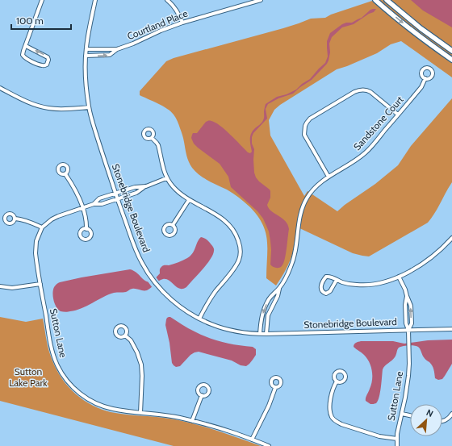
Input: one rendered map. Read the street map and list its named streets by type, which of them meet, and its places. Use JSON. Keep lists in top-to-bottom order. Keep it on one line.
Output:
{"streets":{"street":["Courtland Place","Sandstone Court","Stonebridge Boulevard","Sutton Lane"]},"crossings":[["Courtland Place","Stonebridge Boulevard"],["Sandstone Court","Stonebridge Boulevard"],["Stonebridge Boulevard","Sutton Lane"]],"parks":["Sutton Lake Park"],"scale_bar":"100 m","north":"top right"}
